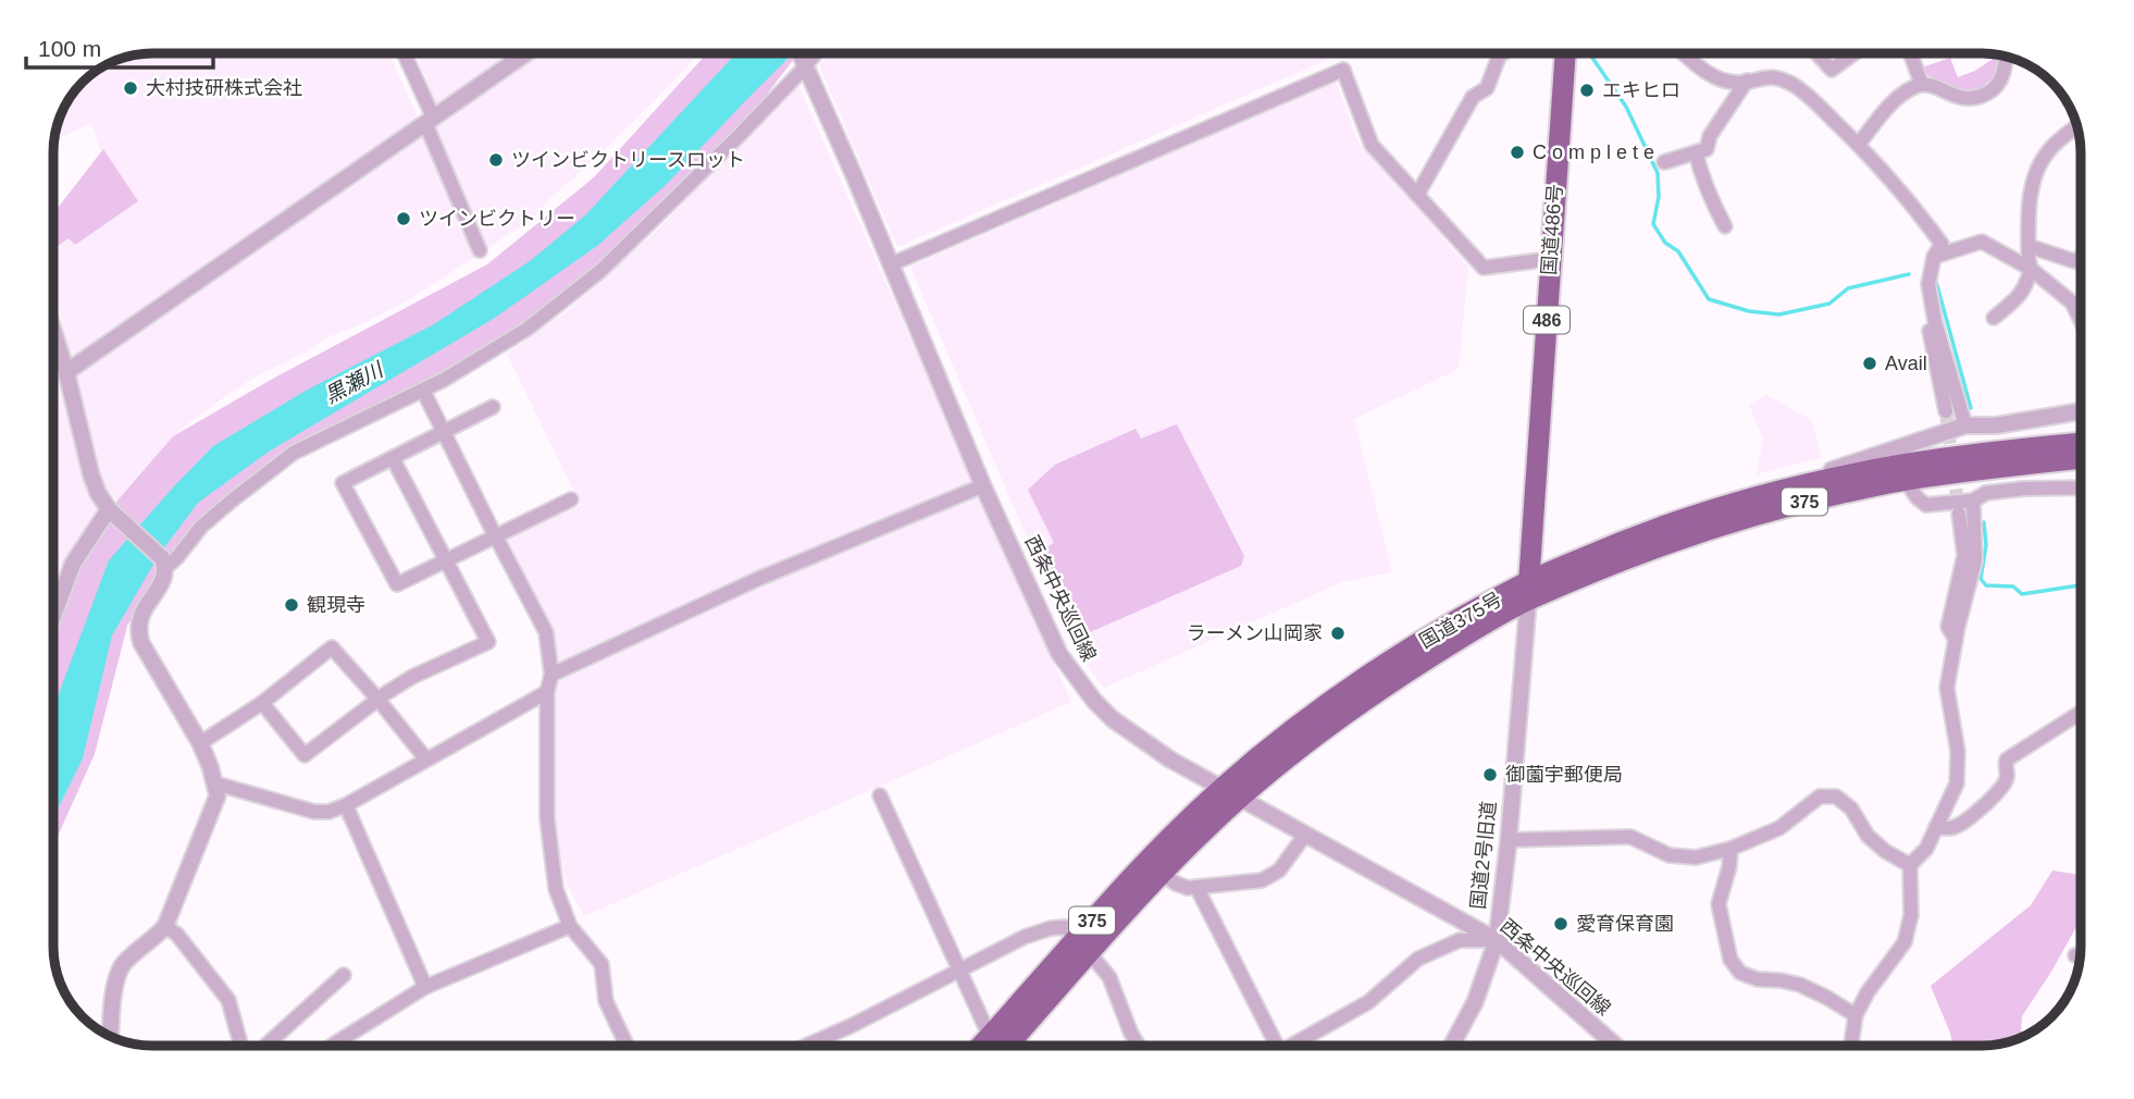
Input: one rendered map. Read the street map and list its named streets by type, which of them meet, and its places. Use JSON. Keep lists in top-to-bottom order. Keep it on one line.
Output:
{"streets":{"highway":["国道486号","486","375","国道375号"],"street":["西条中央巡回線","国道2号旧道"]},"crossings":[["国道486号","国道375号"],["国道486号","国道2号旧道"],["西条中央巡回線","国道375号"],["西条中央巡回線","国道2号旧道"],["国道375号","国道2号旧道"]],"water":["黒瀬川"],"places":["大村技研株式会社","エキヒロ","C o m p l e t e","ツインビクトリースロット","ツインビクトリー","Avail","観現寺","ラーメン山岡家","御薗宇郵便局","愛育保育園"],"scale_bar":"100 m"}
